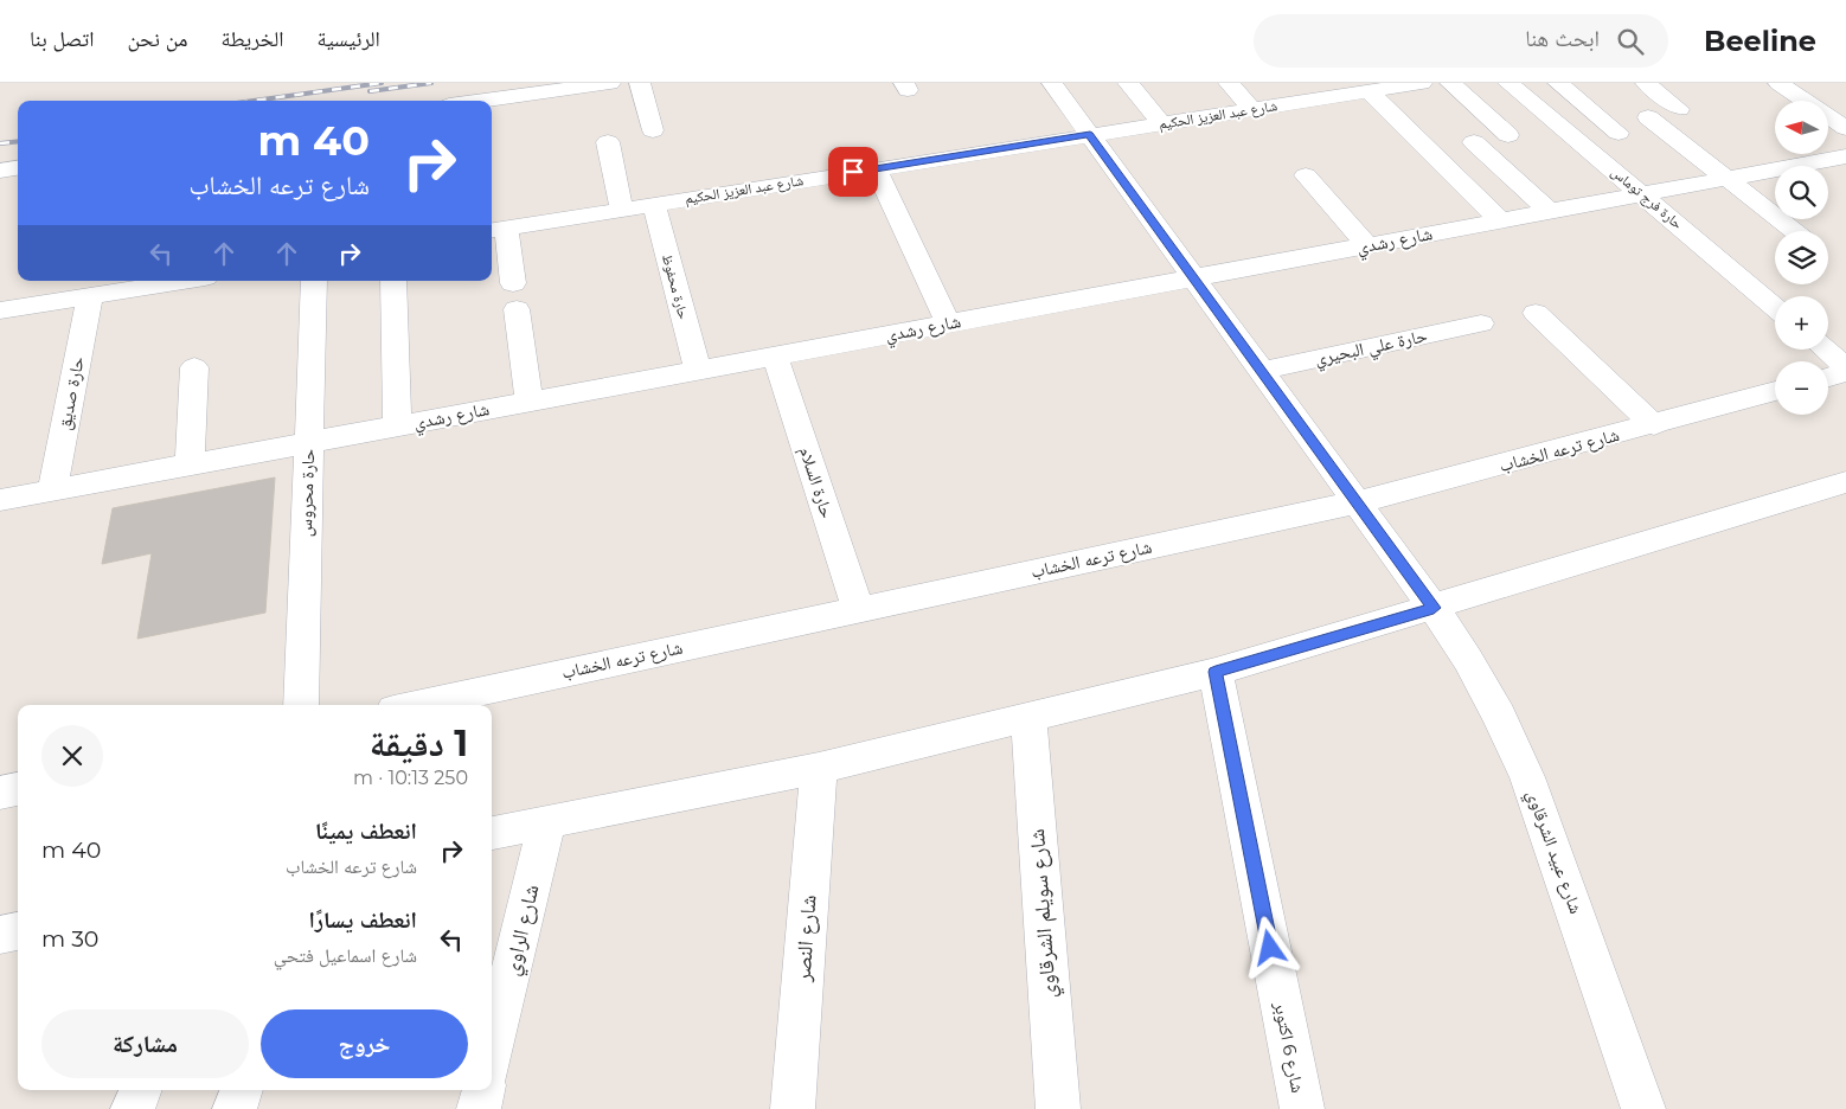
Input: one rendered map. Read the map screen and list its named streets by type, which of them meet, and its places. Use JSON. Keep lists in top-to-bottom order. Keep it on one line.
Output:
{"streets":{"street":["شارع عبد العزيز الحكيم","حارة فرج توماس","شارع رشدي","حارة محفوظ","حارة علي البحيري","حارة صديق","شارع ترعه الخشاب","حارة السلام","حارة محروس","شارع عبيد الشرقاوي","شارع سويلم الشرقاوي","شارع الراوي","شارع النصر","شارع 6 اكتوبر"]},"crossings":[["شارع عبد العزيز الحكيم","حارة محفوظ"],["شارع عبد العزيز الحكيم","شارع عبيد الشرقاوي"],["حارة فرج توماس","شارع رشدي"],["شارع رشدي","حارة محفوظ"],["شارع رشدي","حارة صديق"],["شارع رشدي","حارة السلام"],["شارع رشدي","حارة محروس"],["شارع رشدي","شارع عبيد الشرقاوي"],["حارة علي البحيري","شارع عبيد الشرقاوي"],["شارع ترعه الخشاب","حارة السلام"],["شارع ترعه الخشاب","شارع عبيد الشرقاوي"]],"north":"left","page":{"header":"Beeline","search":"ابحث هنا","nav":["الرئيسية","الخريطة","من نحن","اتصل بنا"],"map_buttons":["+","−"],"turn":["40 m","شارع ترعه الخشاب"],"heading":["1 دقيقة","250 m · 10:13"],"list":[{"name":"انعطف يمينًا","note":"شارع ترعه الخشاب","value":"40 m"},{"name":"انعطف يسارًا","note":"شارع اسماعيل فتحي","value":"30 m"}],"buttons":["خروج","مشاركة"]}}
